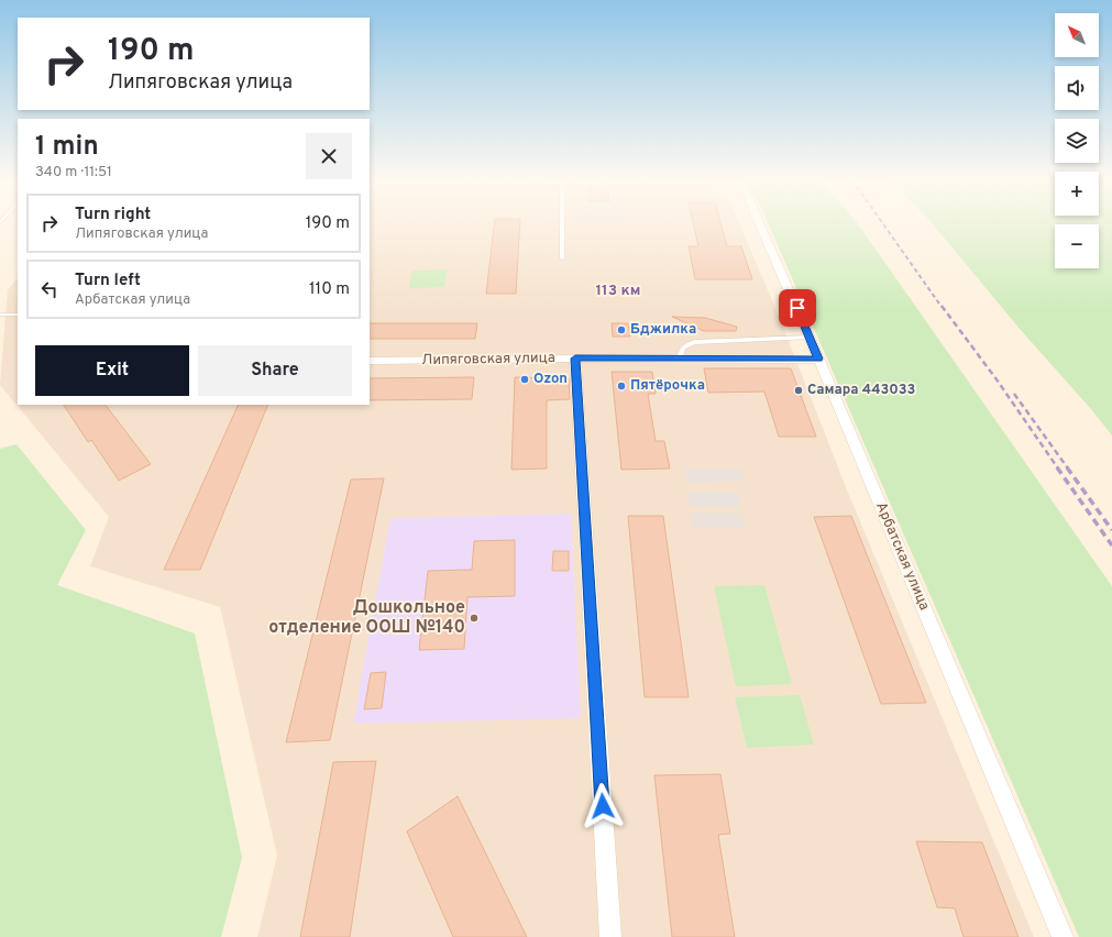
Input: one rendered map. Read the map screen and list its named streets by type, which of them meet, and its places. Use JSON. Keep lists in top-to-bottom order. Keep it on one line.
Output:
{"streets":{"street":["Липяговская улица","Арбатская улица"]},"crossings":[["Липяговская улица","Арбатская улица"]],"districts":["113 км"],"places":["Бджилка","Ozon","Пятёрочка","Самара 443033","Дошкольное отделение ООШ №140"],"north":"top left","page":{"map_buttons":["+","−"],"turn":["190 m","Липяговская улица"],"heading":["1 min","340 m · 11:51"],"list":[{"name":"Turn right","note":"Липяговская улица","value":"190 m"},{"name":"Turn left","note":"Арбатская улица","value":"110 m"}],"buttons":["Exit","Share"]}}
